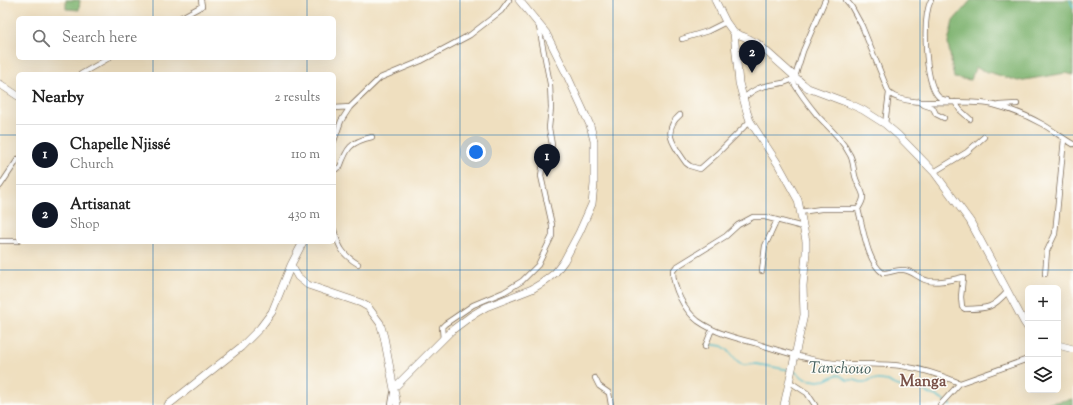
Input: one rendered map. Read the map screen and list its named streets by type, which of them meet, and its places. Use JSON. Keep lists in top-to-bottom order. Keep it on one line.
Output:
{"districts":["Manga"],"water":["Tanchouo"],"page":{"search":"Search here","pins":["2","1"],"heading":["Nearby","2 results"],"list":[{"mark":"1","name":"Chapelle Njissé","note":"Church","value":"110 m"},{"mark":"2","name":"Artisanat","note":"Shop","value":"430 m"}],"map_buttons":["+","−"]}}
